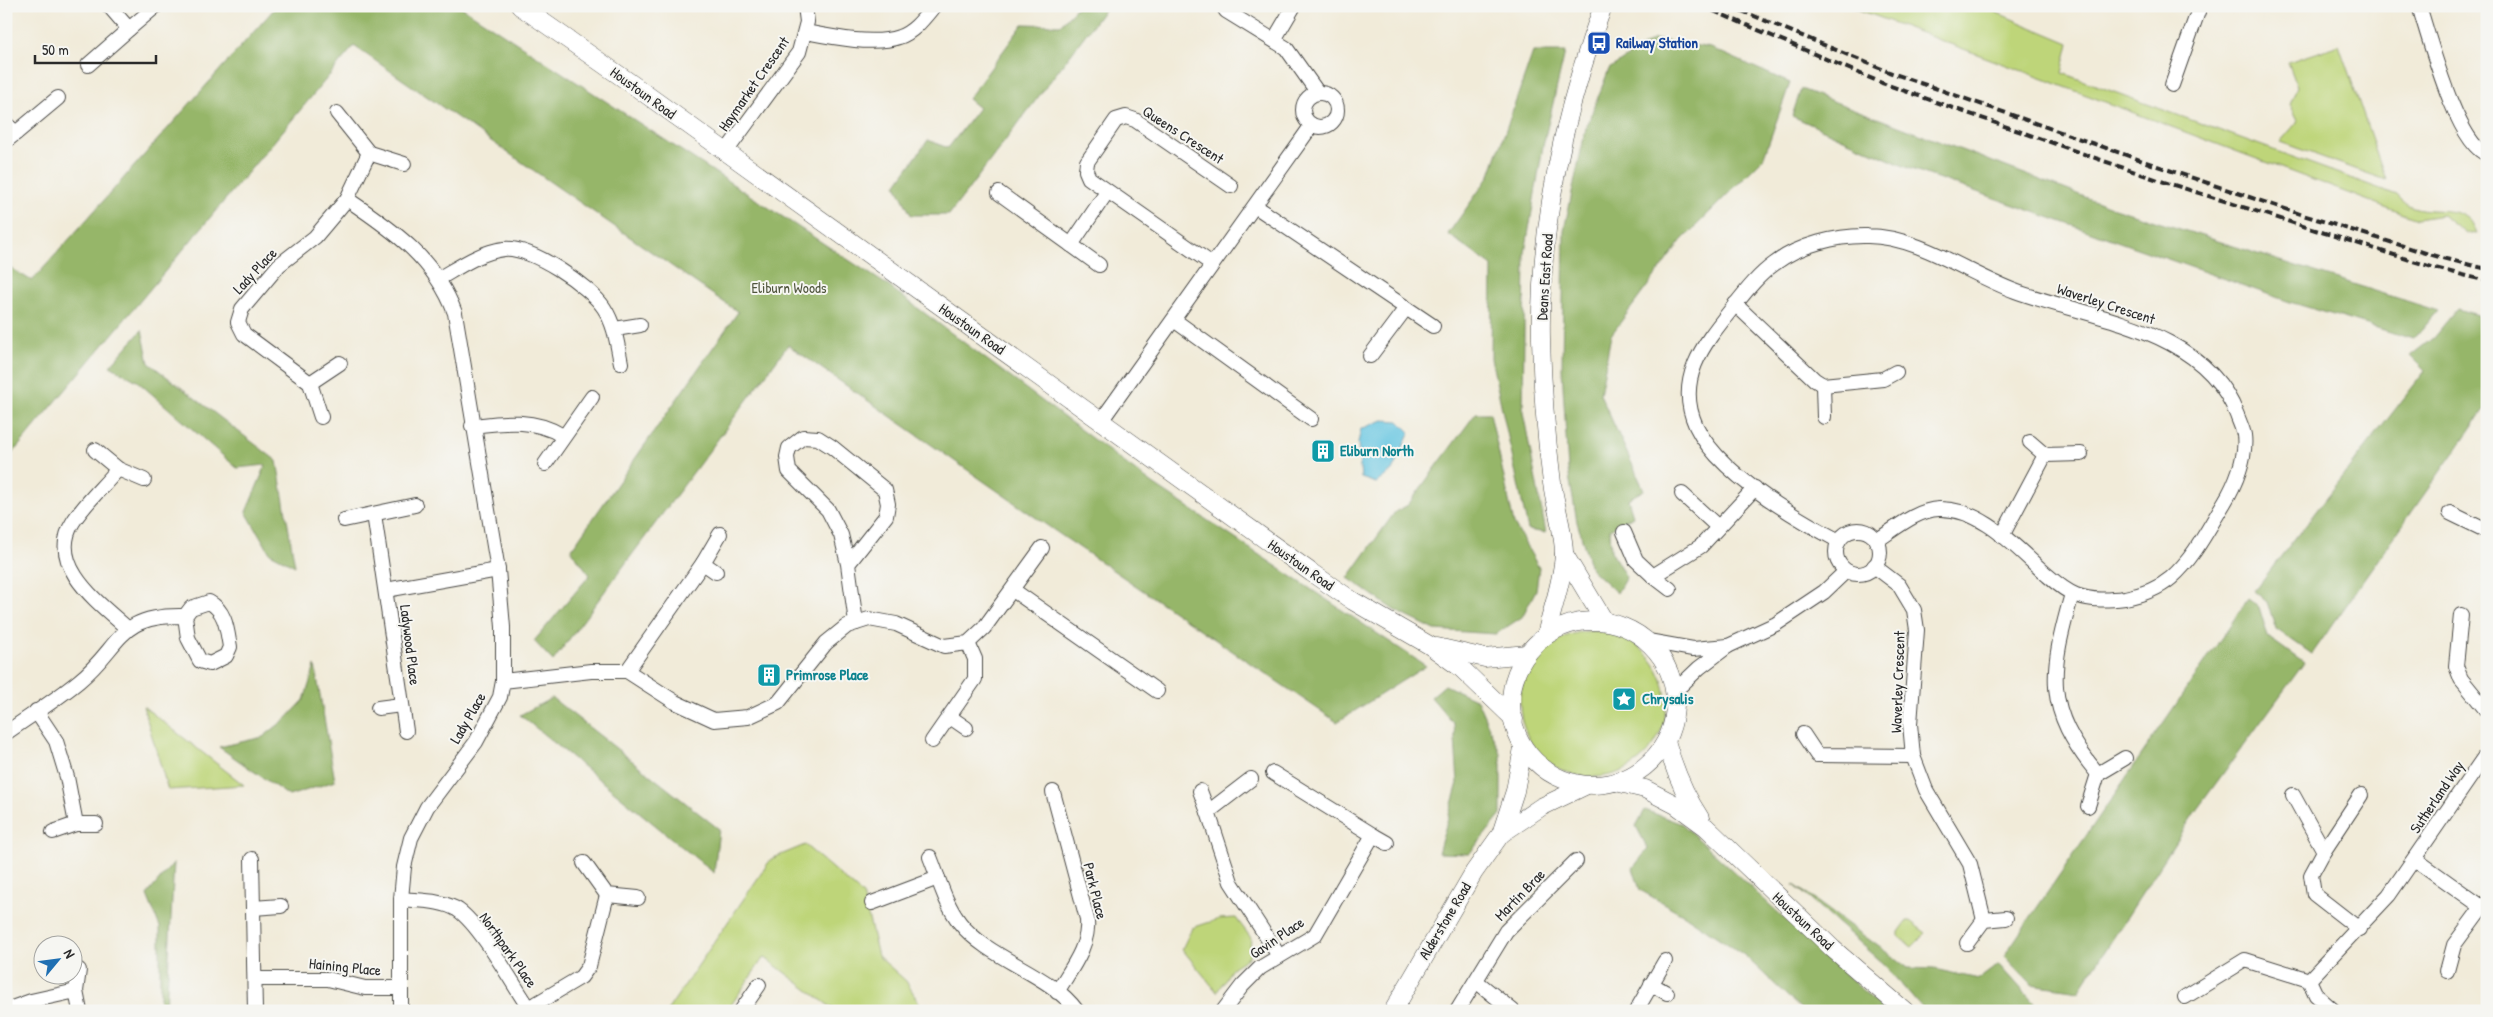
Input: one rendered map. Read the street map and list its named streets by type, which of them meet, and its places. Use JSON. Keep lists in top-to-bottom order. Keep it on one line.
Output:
{"streets":{"street":["Haymarket Crescent","Houstoun Road","Queens Crescent","Lady Place","Deans East Road","Waverley Crescent","Ladywood Place","Sutherland Way","Park Place","Martin Brae","Alderstone Road","Gavin Place","Northpark Place","Haining Place"]},"crossings":[["Haymarket Crescent","Houstoun Road"],["Houstoun Road","Deans East Road"],["Houstoun Road","Alderstone Road"],["Lady Place","Ladywood Place"],["Lady Place","Northpark Place"],["Lady Place","Haining Place"],["Deans East Road","Alderstone Road"]],"parks":["Eliburn Woods"],"places":{"bus stop":["Railway Station"],"building":["Eliburn North","Primrose Place"],"place":["Chrysalis"]},"scale_bar":"50 m","north":"top right"}
